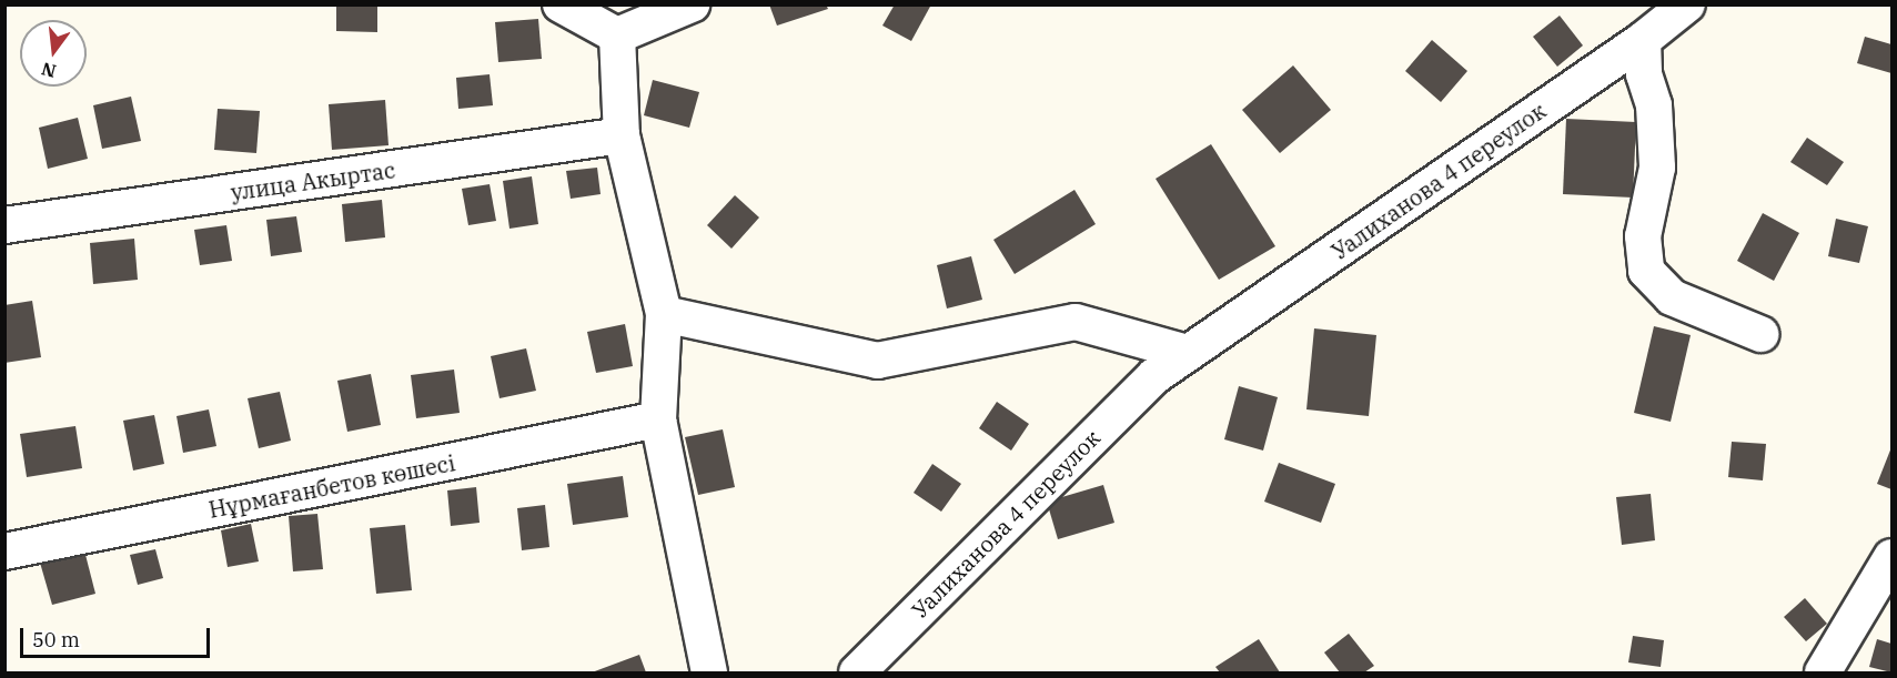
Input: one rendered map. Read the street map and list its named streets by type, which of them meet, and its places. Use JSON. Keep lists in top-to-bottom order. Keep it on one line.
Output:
{"streets":{"street":["улица Акыртас","Уалиханова 4 переулок","Нұрмағанбетов көшесі"]},"scale_bar":"50 m","north":"bottom"}
